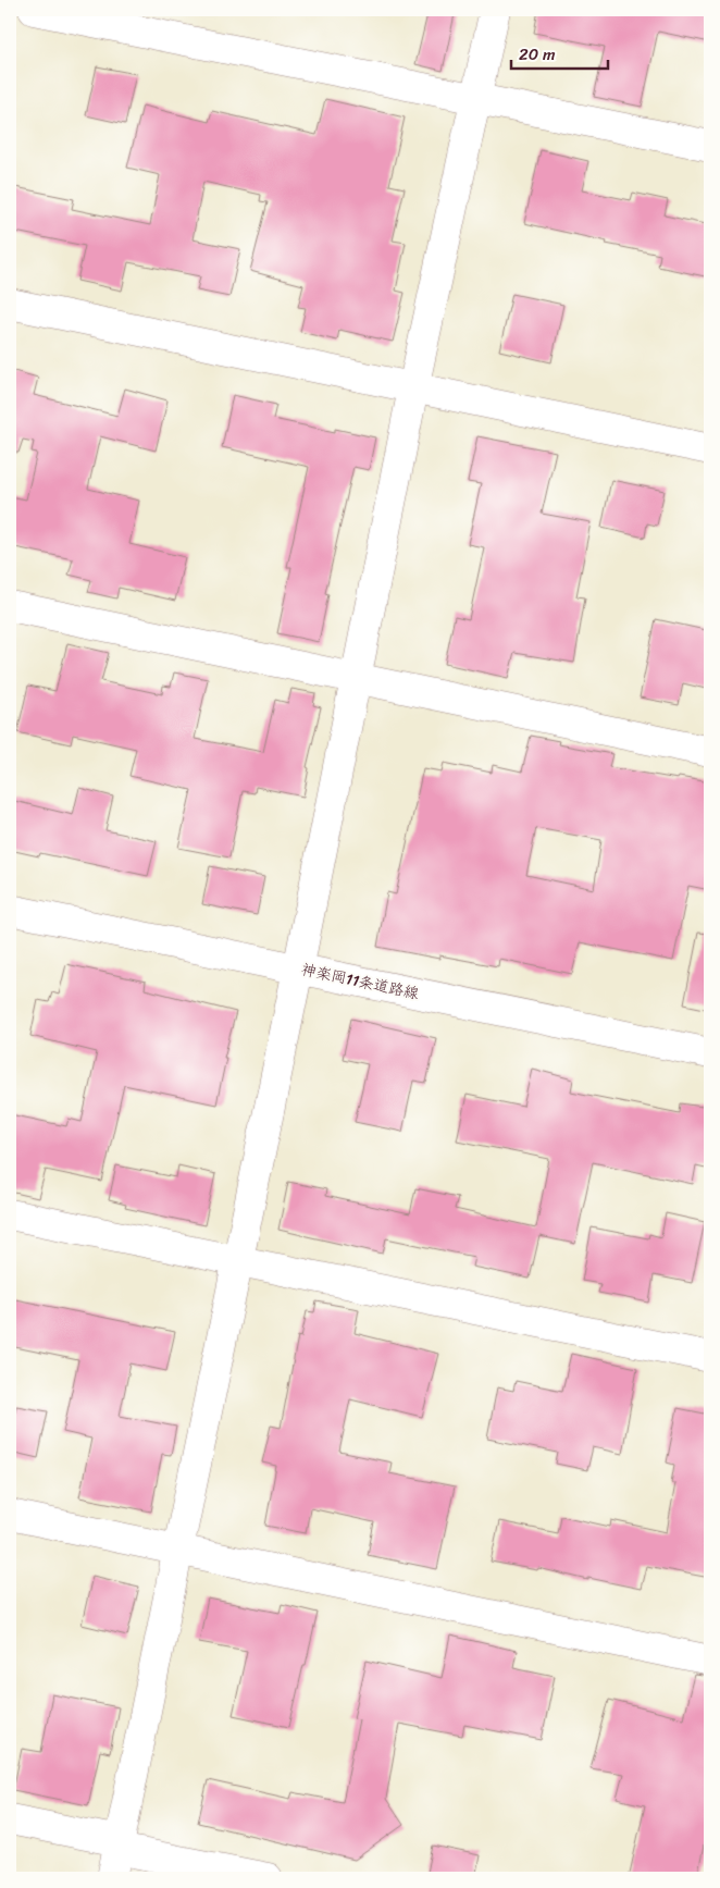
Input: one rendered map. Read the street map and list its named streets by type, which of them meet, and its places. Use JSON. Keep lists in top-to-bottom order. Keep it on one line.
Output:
{"streets":{"street":["神楽岡11条道路線"]},"scale_bar":"20 m"}
